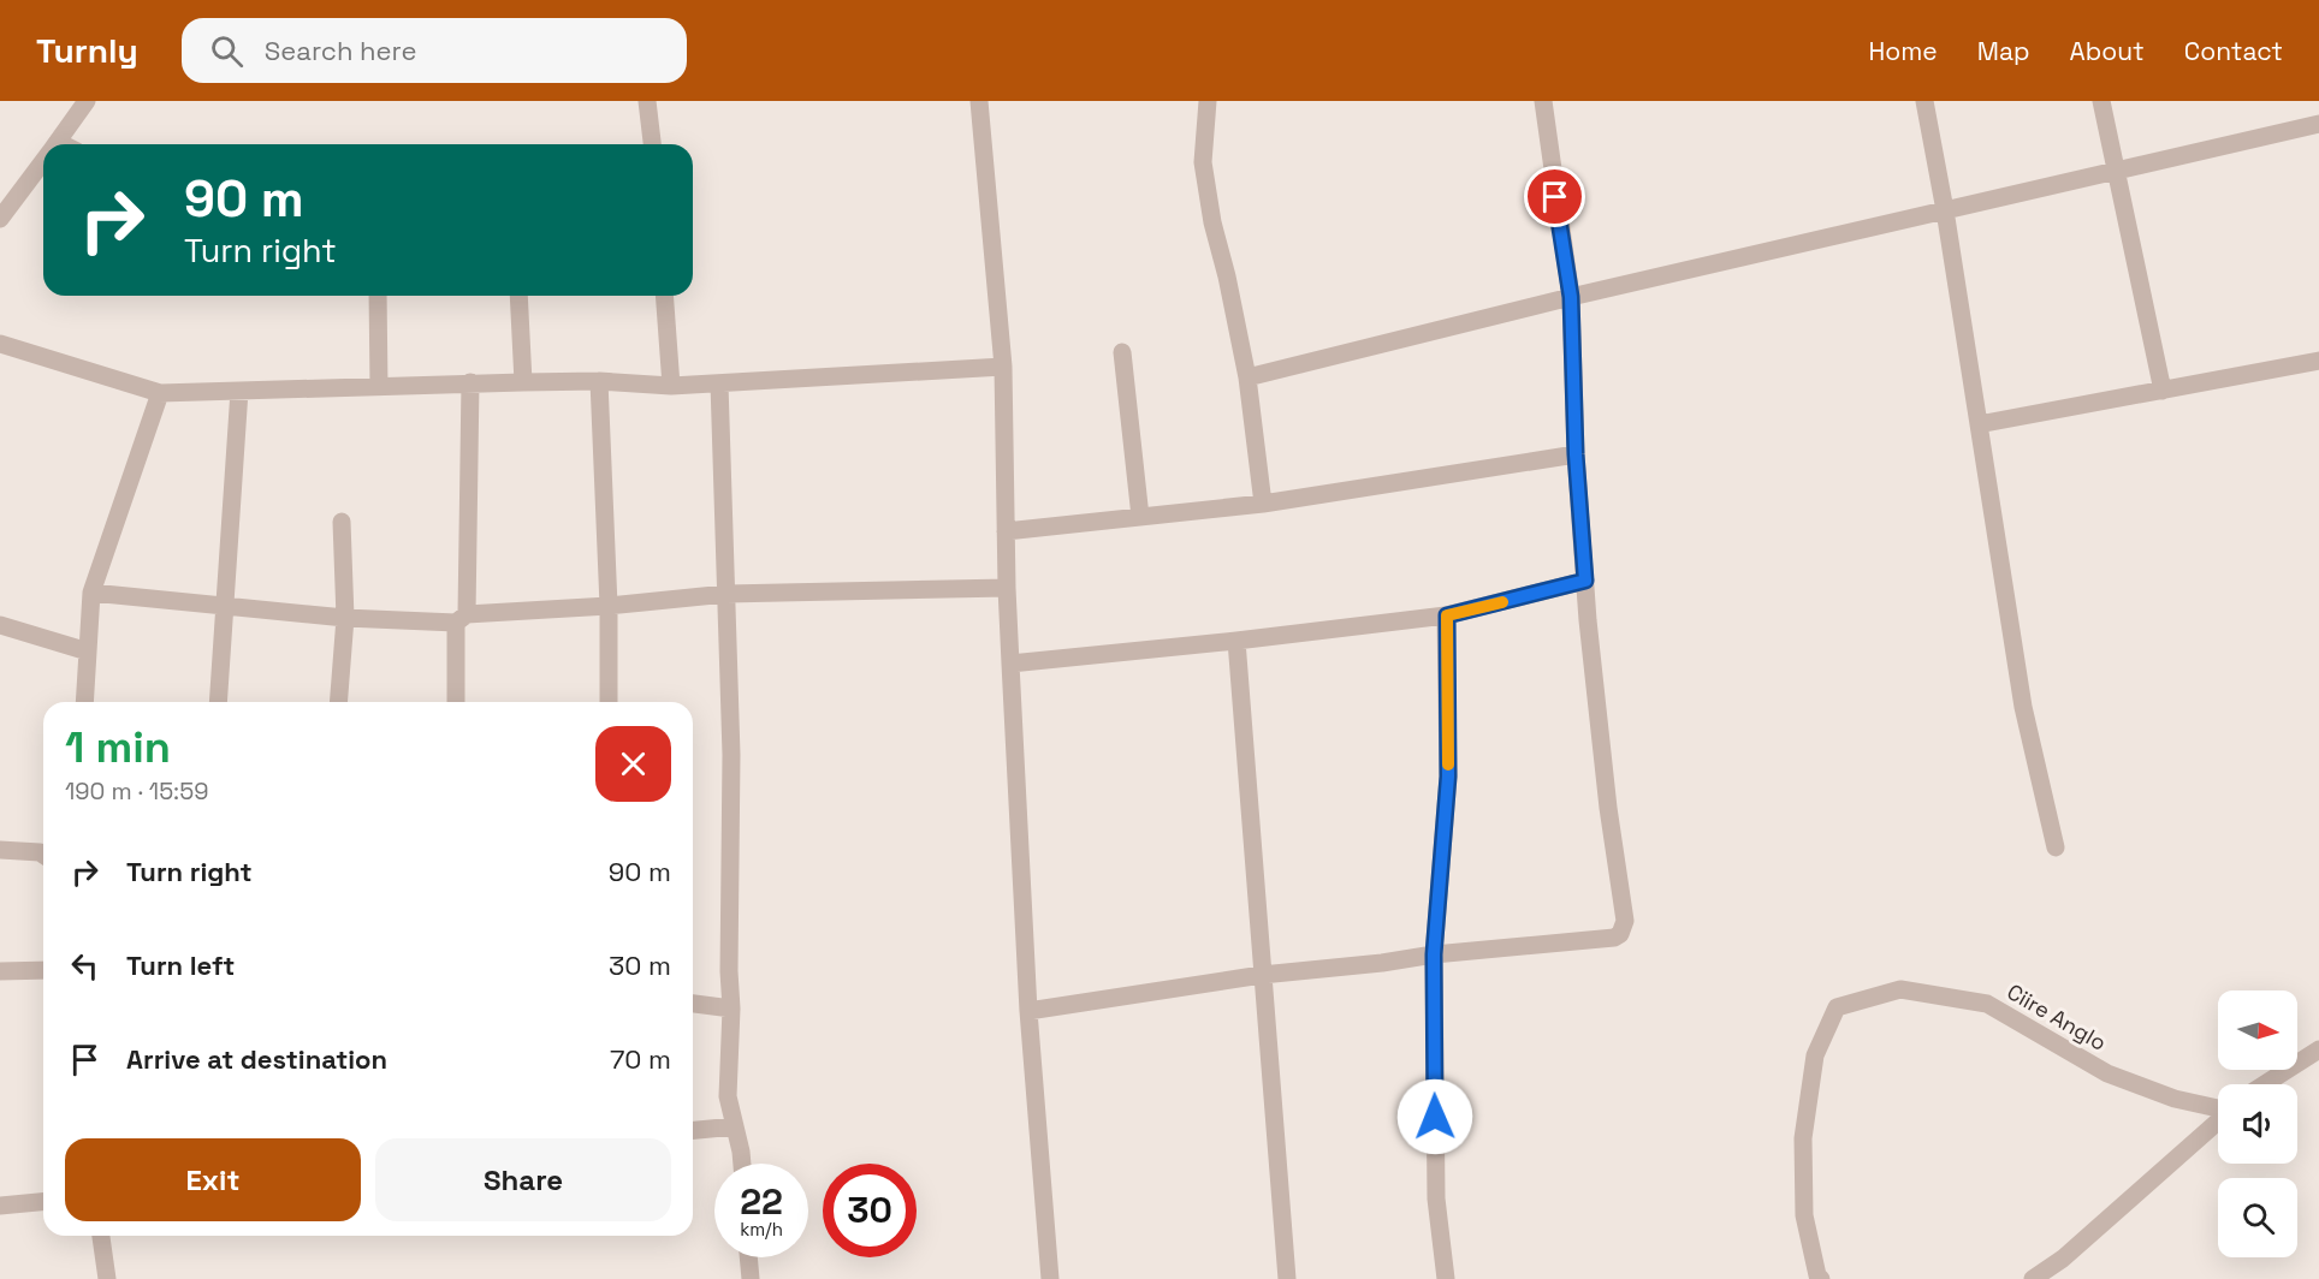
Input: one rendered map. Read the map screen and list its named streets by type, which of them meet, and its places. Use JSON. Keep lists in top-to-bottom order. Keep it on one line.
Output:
{"streets":{"street":["Ciire Anglo"]},"north":"right","page":{"header":"Turnly","search":"Search here","nav":["Home","Map","About","Contact"],"turn":["90 m","Turn right"],"heading":["1 min","190 m · 15:59"],"list":[{"name":"Turn right","value":"90 m"},{"name":"Turn left","value":"30 m"},{"name":"Arrive at destination","value":"70 m"}],"buttons":["Exit","Share"],"speed":"22 km/h","limit":"30"}}
